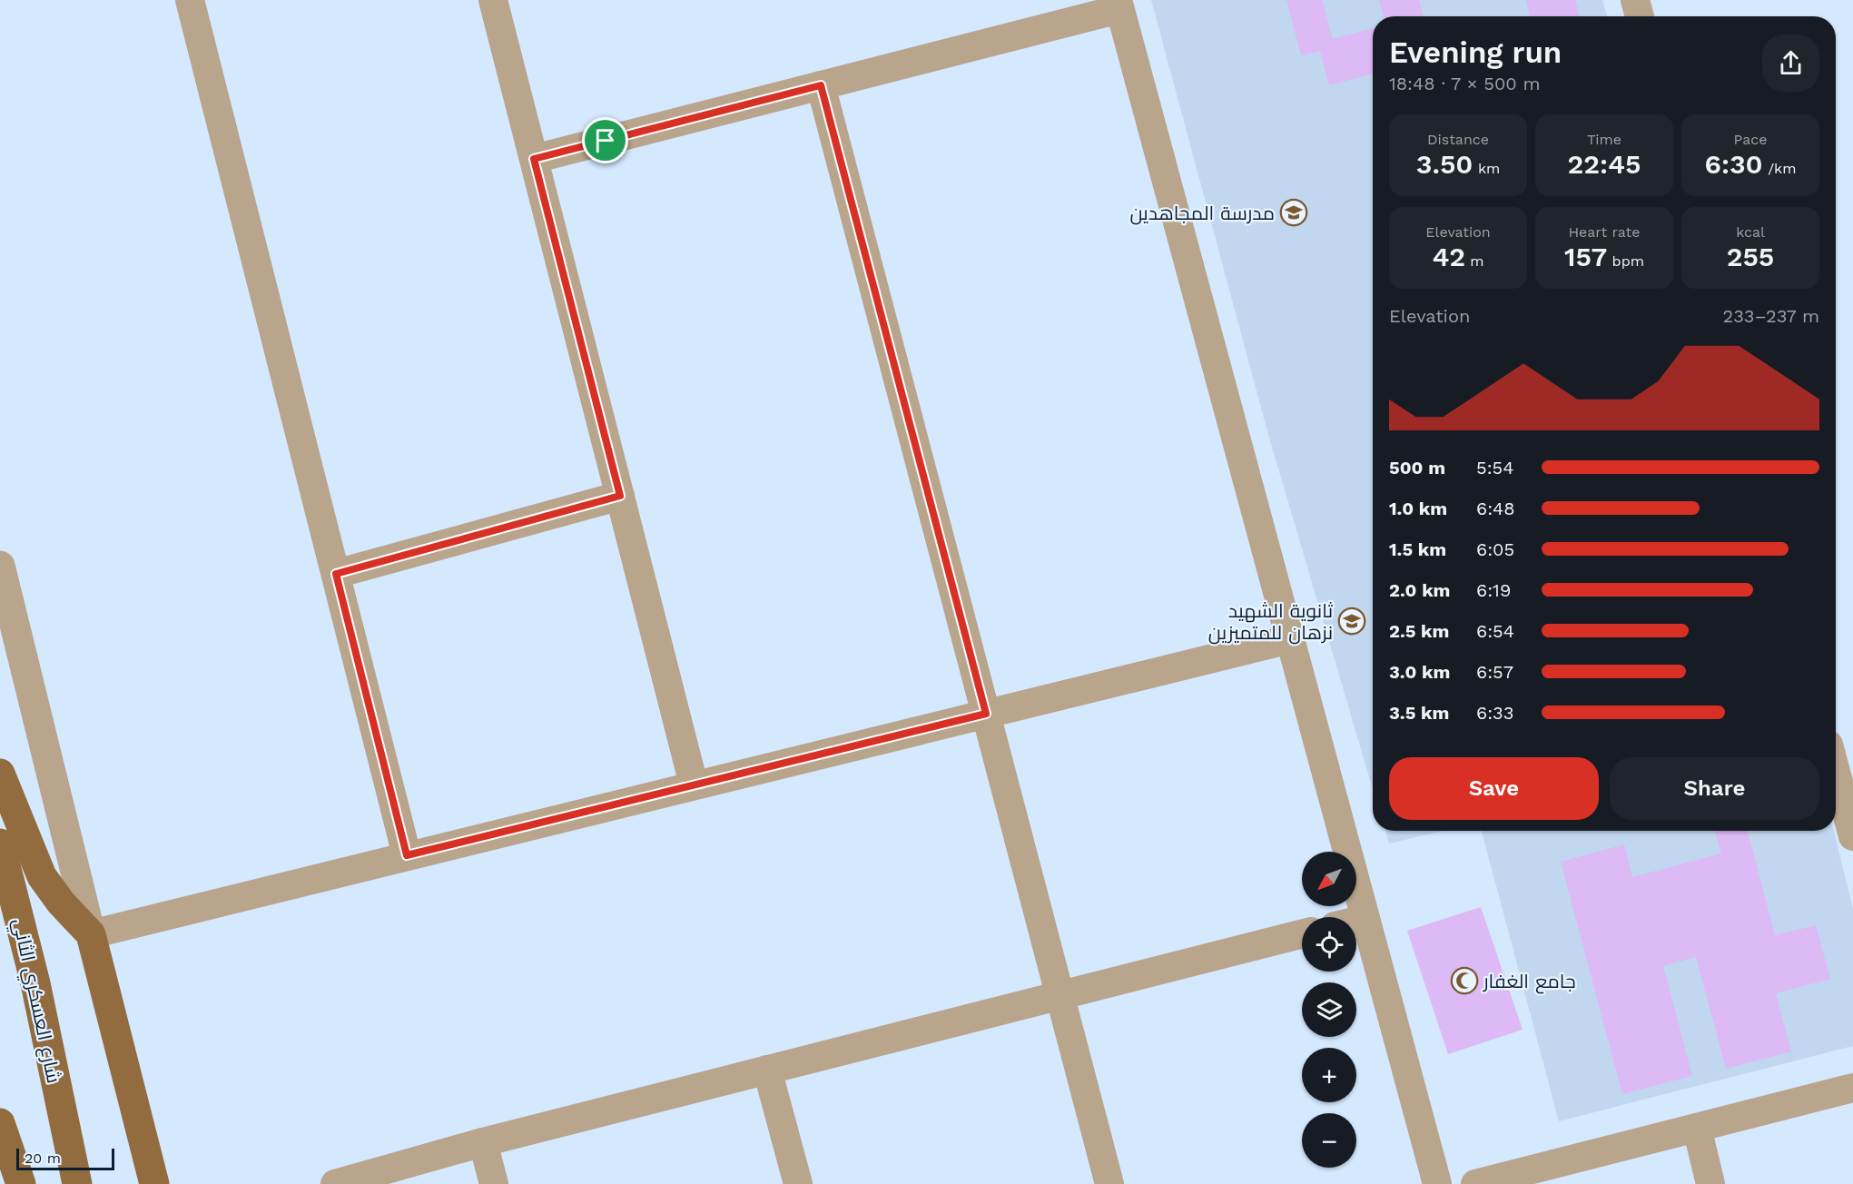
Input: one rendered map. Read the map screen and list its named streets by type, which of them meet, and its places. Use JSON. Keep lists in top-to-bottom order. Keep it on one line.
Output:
{"streets":{"main road":["شارع العسكري الثاني"]},"places":{"school or university":["مدرسة المجاهدين","ثانوية الشهيد نزهان للمتميزين"],"mosque":["جامع الغفار"]},"scale_bar":"20 m","north":"bottom left","page":{"heading":["Evening run","18:48 · 7 × 500 m"],"stats":[["Distance","3.50 km"],["Time","22:45"],["Pace","6:30 /km"],["Elevation","42 m"],["Heart rate","157 bpm"],["kcal","255"]],"chart":["Elevation","233–237 m"],"list":[{"name":"500 m","note":"5:54"},{"name":"1.0 km","note":"6:48"},{"name":"1.5 km","note":"6:05"},{"name":"2.0 km","note":"6:19"},{"name":"2.5 km","note":"6:54"},{"name":"3.0 km","note":"6:57"},{"name":"3.5 km","note":"6:33"}],"buttons":["Save","Share"],"map_buttons":["+","−"],"scale":"20 m"}}
